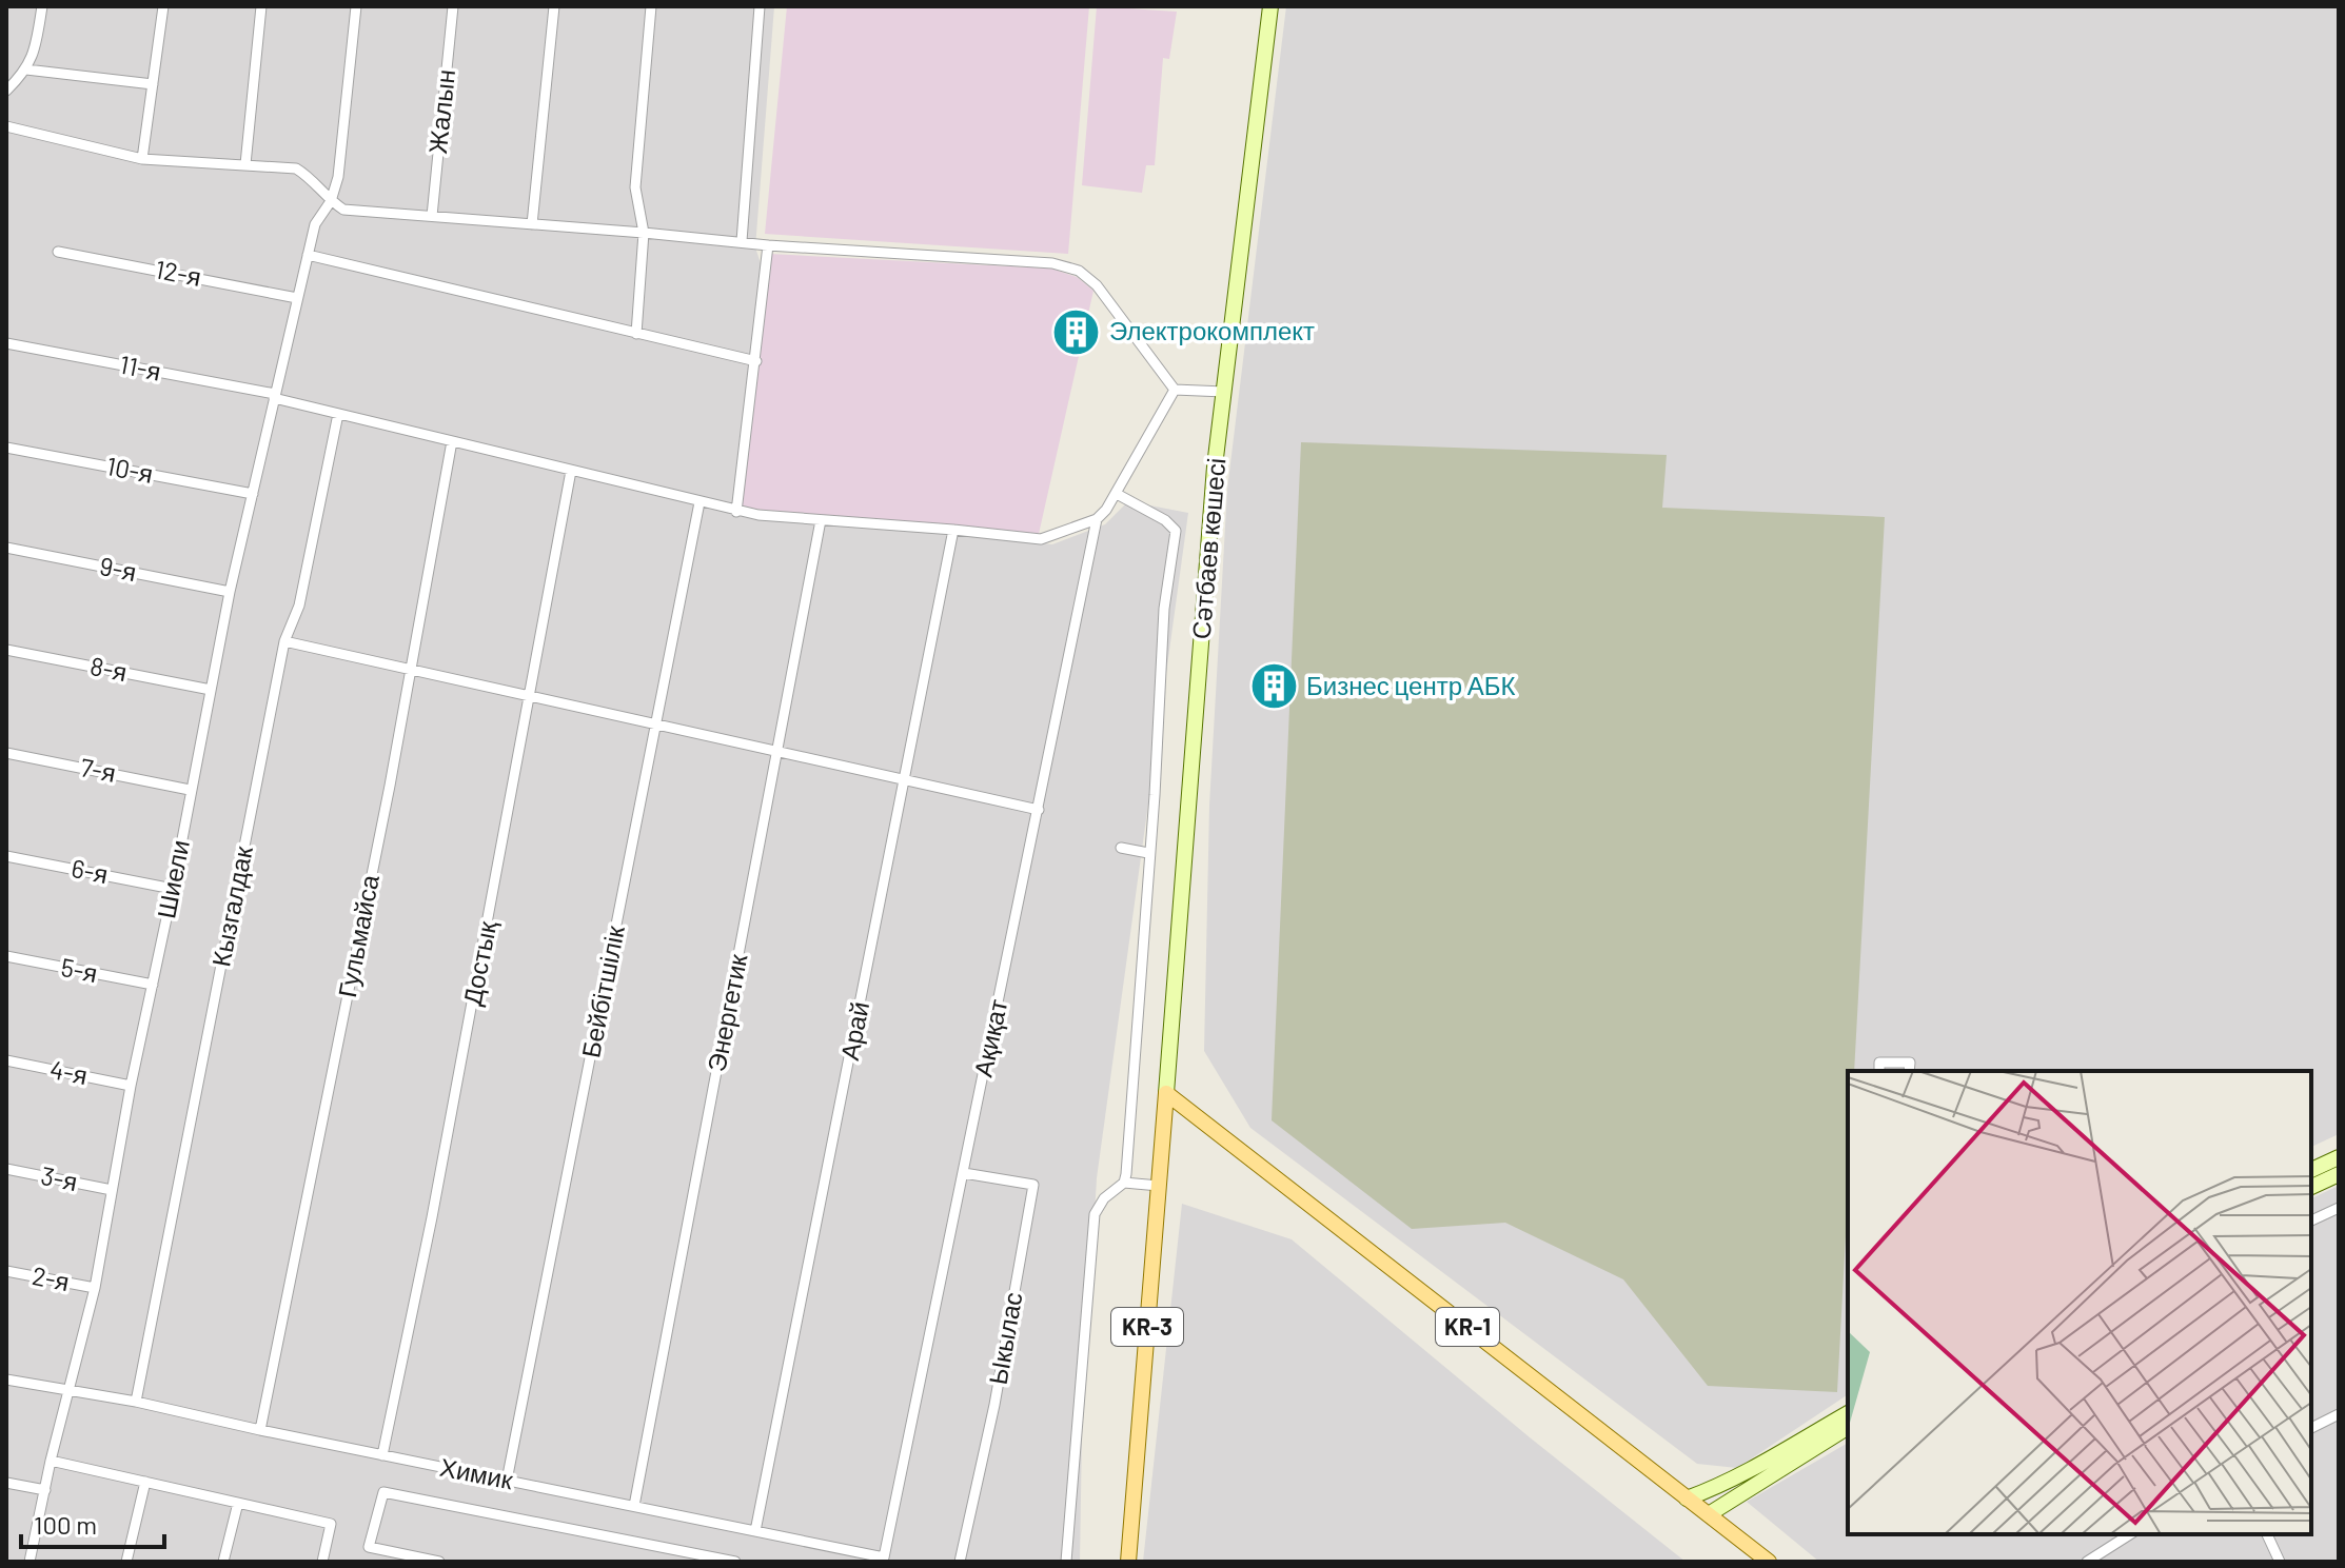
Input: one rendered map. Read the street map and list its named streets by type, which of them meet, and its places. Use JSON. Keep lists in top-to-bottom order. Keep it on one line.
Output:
{"streets":{"main road":["Сәтбаев көшесі","KR-3","KR-1"],"street":["Жалын","12-я","11-я","10-я","9-я","8-я","7-я","6-я","Шиели","Кызгалдак","Гульмайса","Достық","5-я","Бейбітшілік","Энергетик","Арай","Ақиқат","4-я","3-я","2-я","Ыкылас","Химик"]},"crossings":[["12-я","Шиели"],["11-я","Шиели"],["11-я","Кызгалдак"],["11-я","Гульмайса"],["11-я","Достық"],["11-я","Бейбітшілік"],["11-я","Энергетик"],["11-я","Арай"],["11-я","Ақиқат"],["10-я","Шиели"],["Сәтбаев көшесі","KR-3"],["Сәтбаев көшесі","KR-1"],["9-я","Шиели"],["8-я","Шиели"],["7-я","Шиели"],["6-я","Шиели"],["Шиели","5-я"],["Шиели","4-я"],["Шиели","3-я"],["Шиели","2-я"],["Шиели","Химик"],["Кызгалдак","Химик"],["Гульмайса","Химик"],["Достық","Химик"],["Бейбітшілік","Химик"],["Энергетик","Химик"],["Арай","Химик"],["Ақиқат","Ыкылас"],["Ақиқат","Химик"],["KR-3","KR-1"]],"places":{"building":["Электрокомплект","Бизнес центр АБК"]},"scale_bar":"100 m"}
